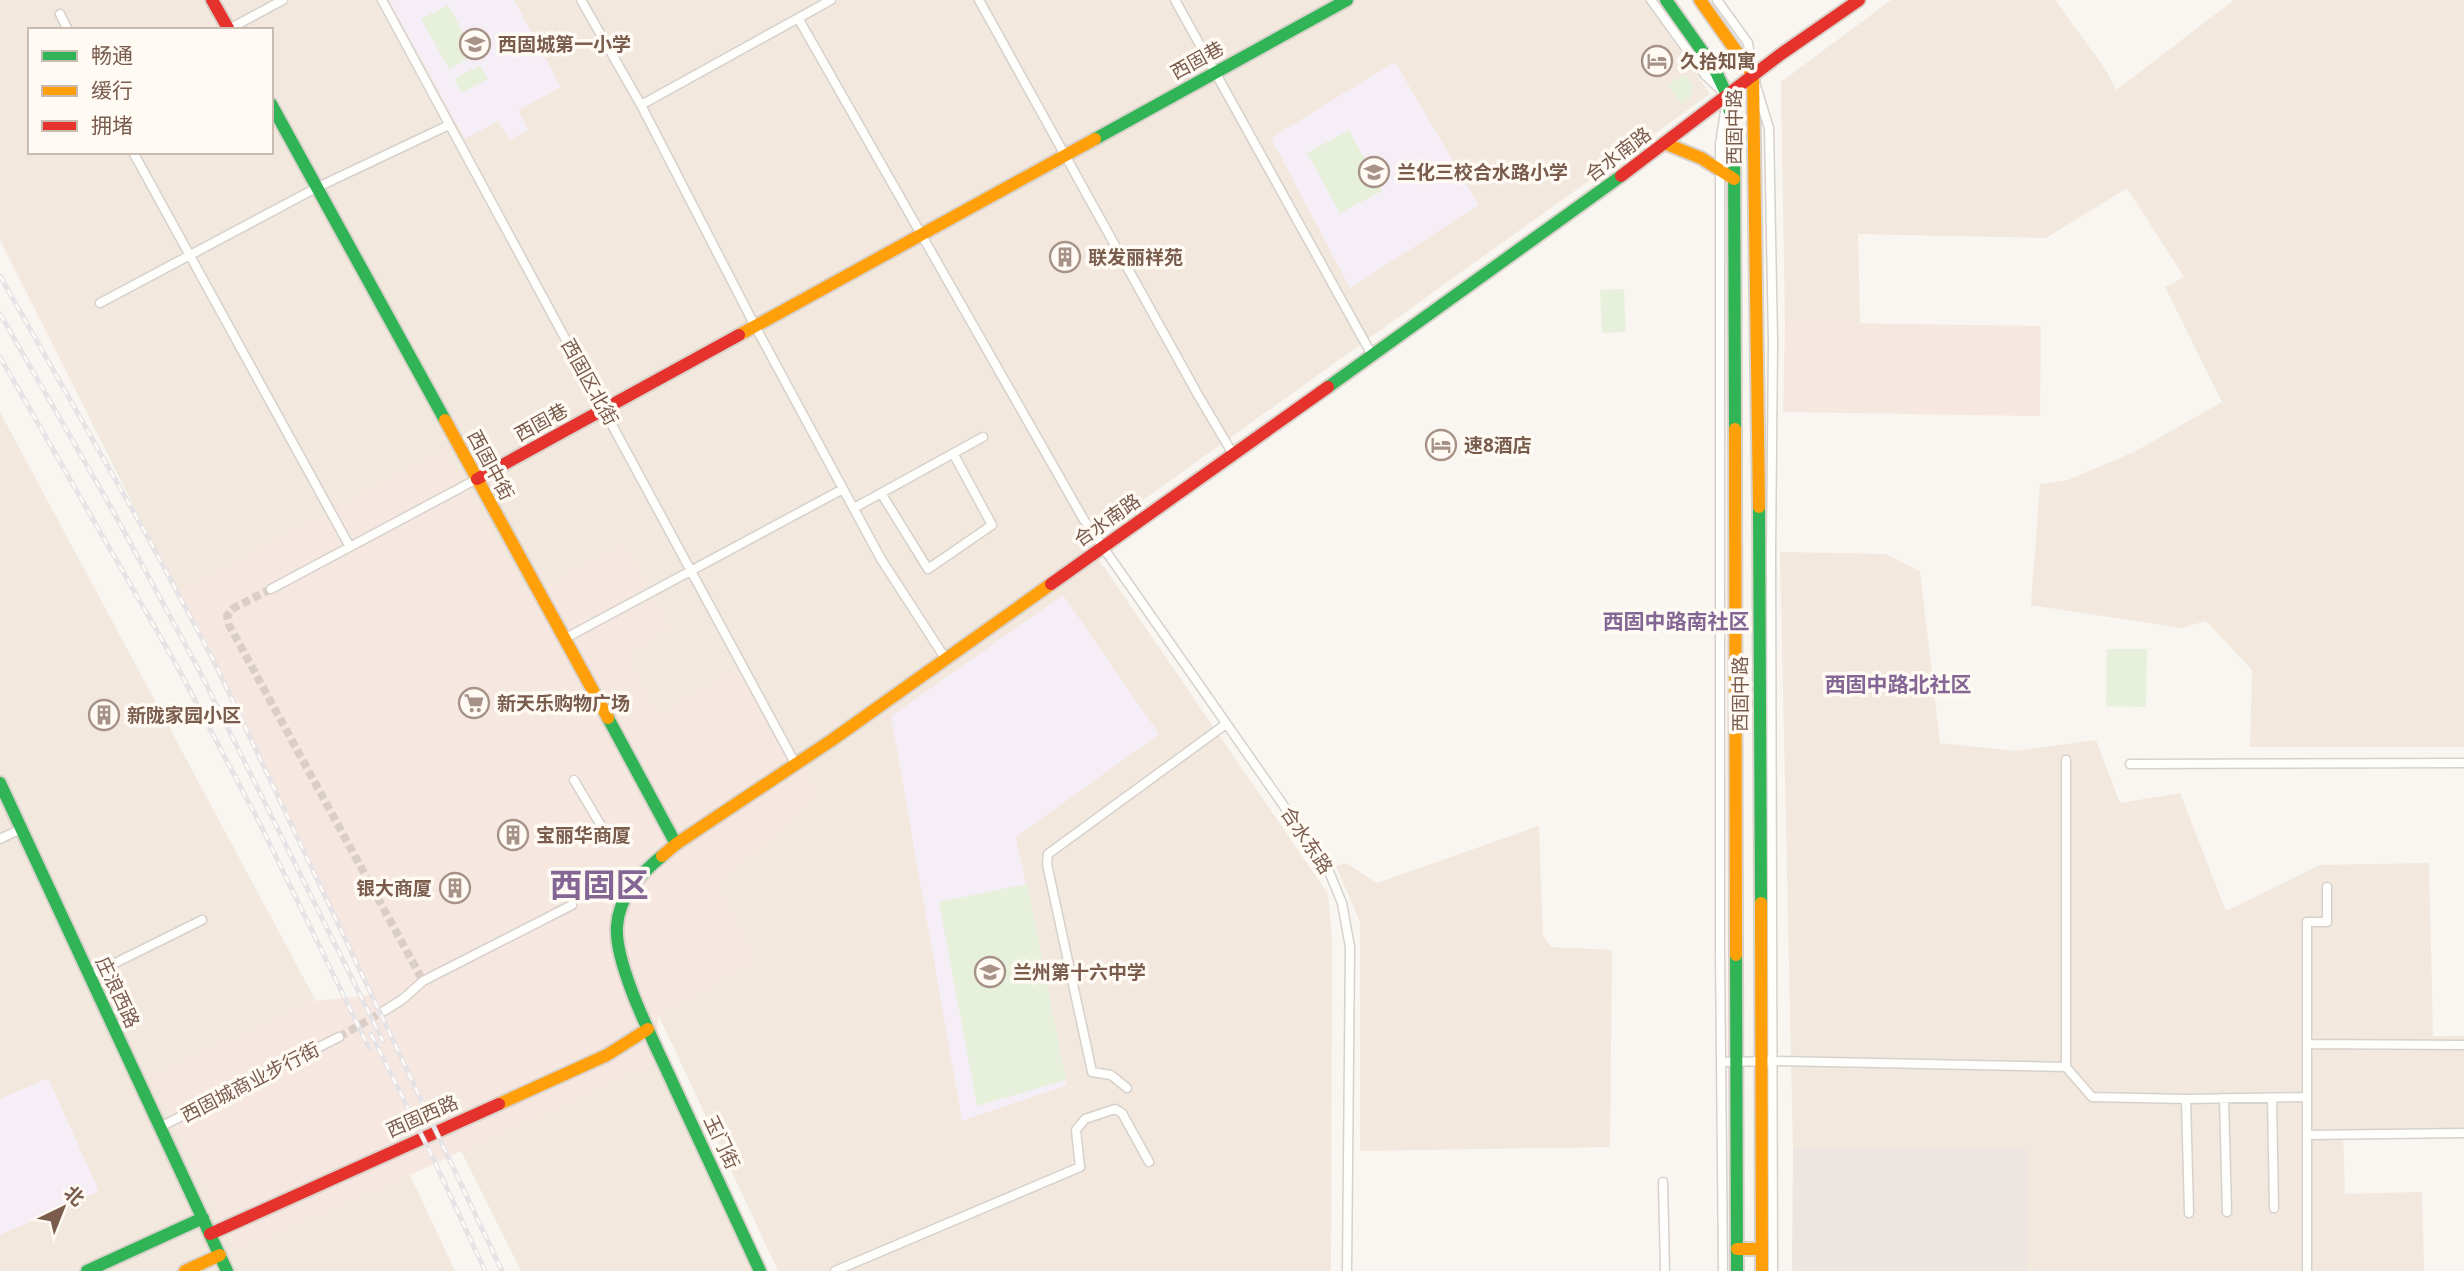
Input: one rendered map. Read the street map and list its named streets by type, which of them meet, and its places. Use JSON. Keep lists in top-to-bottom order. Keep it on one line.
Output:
{"streets":{"main road":["西固巷","西固中路","合水南路","西固中街","庄浪西路","西固西路","玉门街"],"street":["西固区北街","合水东路","西固城商业步行街"]},"crossings":[["西固巷","西固区北街"],["西固巷","西固中街"],["西固巷","合水东路"],["西固中路","合水南路"],["合水南路","西固区北街"],["合水南路","西固中街"],["合水南路","合水东路"],["合水南路","西固西路"],["合水南路","玉门街"],["庄浪西路","西固城商业步行街"],["庄浪西路","西固西路"],["西固西路","玉门街"]],"districts":["西固中路南社区","西固中路北社区","西固区"],"places":{"school or university":["西固城第一小学","兰化三校合水路小学","兰州第十六中学"],"hotel":["久拾知寓","速8酒店"],"building":["联发丽祥苑","新陇家园小区","宝丽华商厦","银大商厦"],"supermarket":["新天乐购物广场"]},"legend":["畅通","缓行","拥堵"],"north":"top right"}
